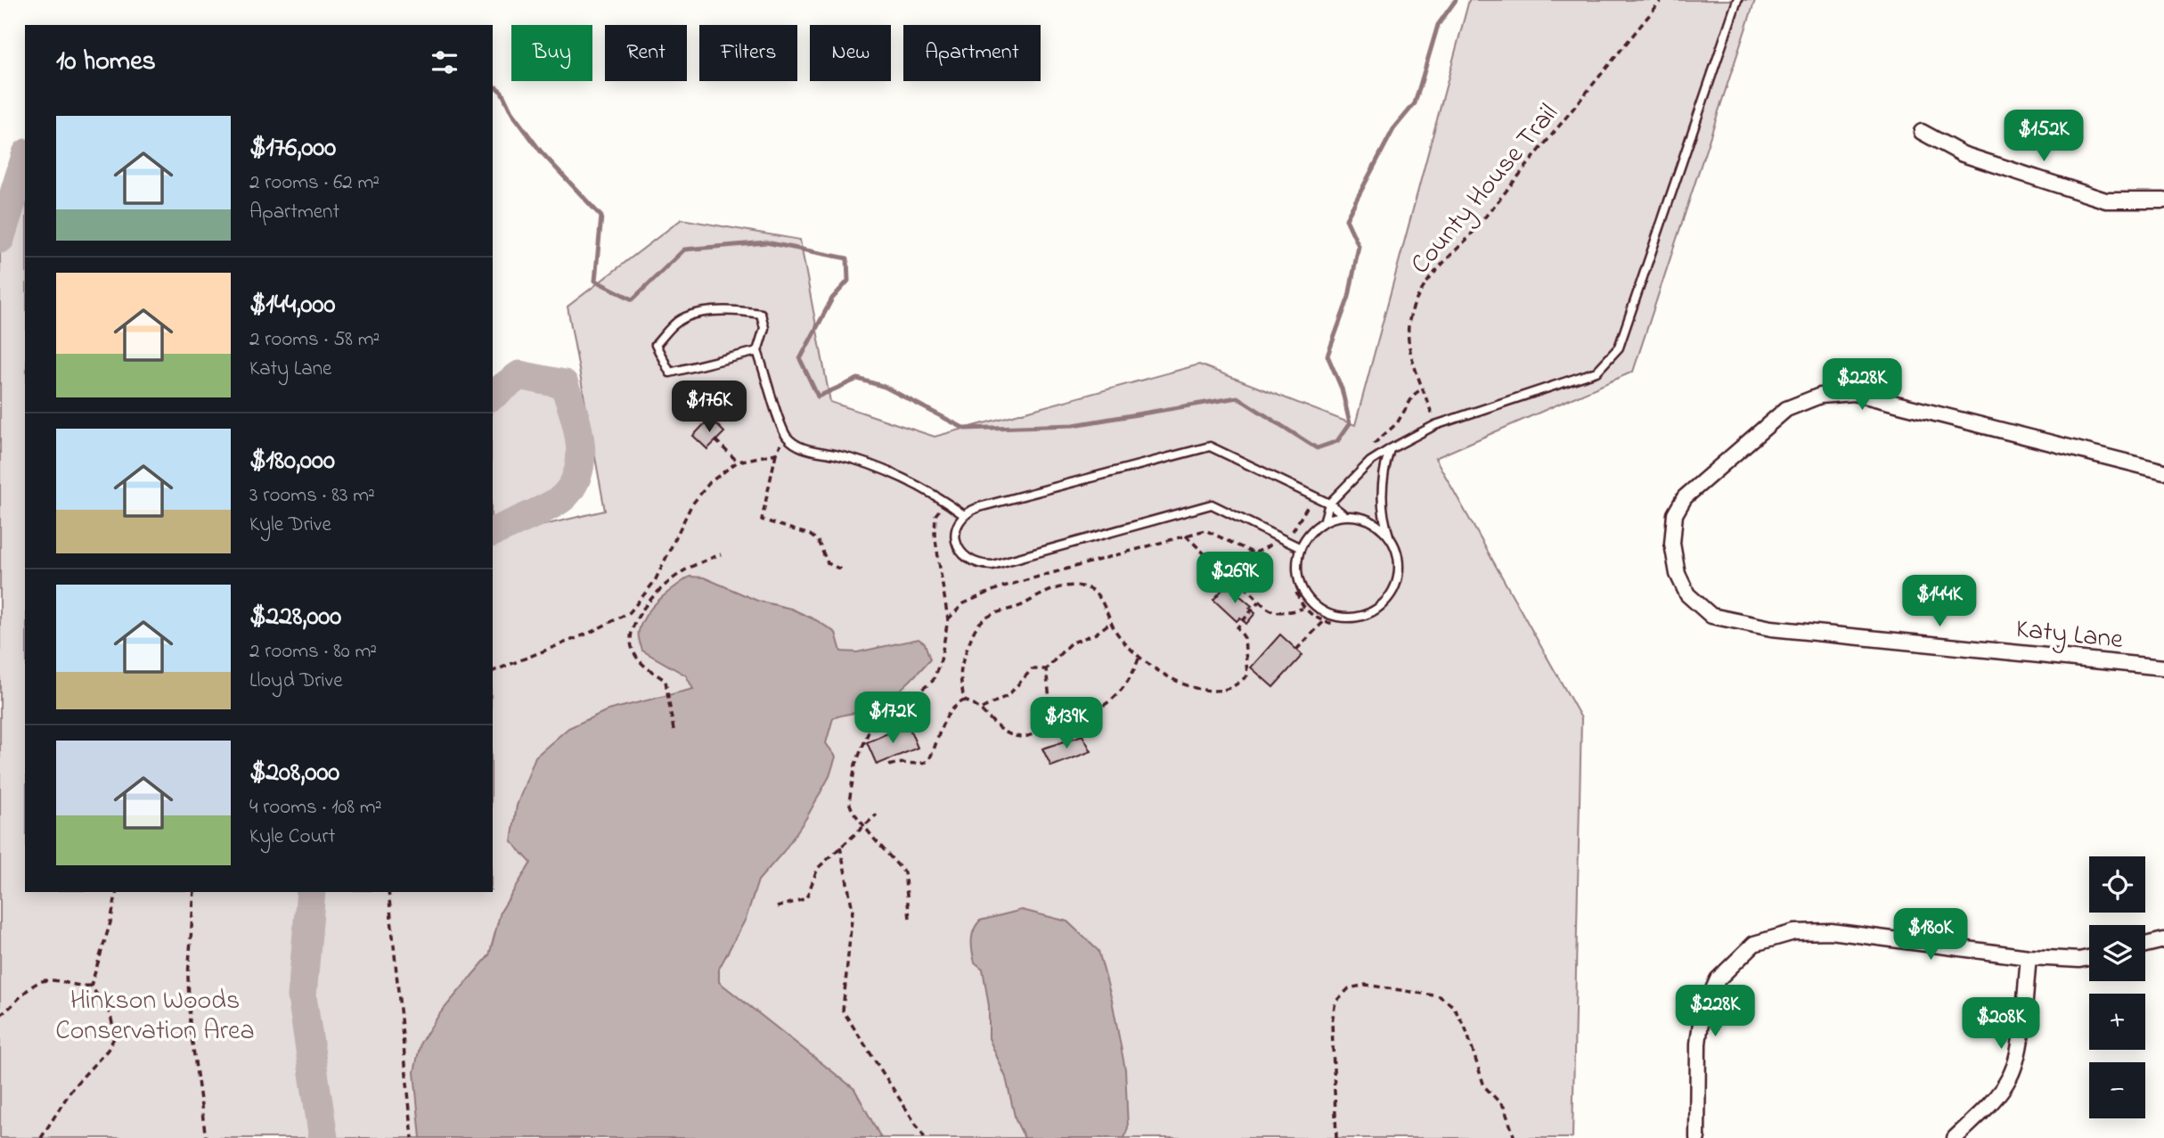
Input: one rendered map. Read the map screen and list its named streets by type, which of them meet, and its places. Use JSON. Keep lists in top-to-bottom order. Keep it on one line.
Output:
{"streets":{"street":["Katy Lane"],"path":["County House Trail"]},"parks":["Hinkson Woods Conservation Area"],"page":{"chip":["Buy","Rent","Filters","New","Apartment"],"heading":"10 homes","list":[{"name":"$176,000","note":"2 rooms · 62 m² · Apartment"},{"name":"$144,000","note":"2 rooms · 58 m² · Katy Lane"},{"name":"$180,000","note":"3 rooms · 83 m² · Kyle Drive"},{"name":"$228,000","note":"2 rooms · 80 m² · Lloyd Drive"},{"name":"$208,000","note":"4 rooms · 108 m² · Kyle Court"}],"price":["$152K","$228K","$176K","$269K","$144K","$172K","$139K","$180K","$228K","$208K"],"map_buttons":["+","−"]}}
